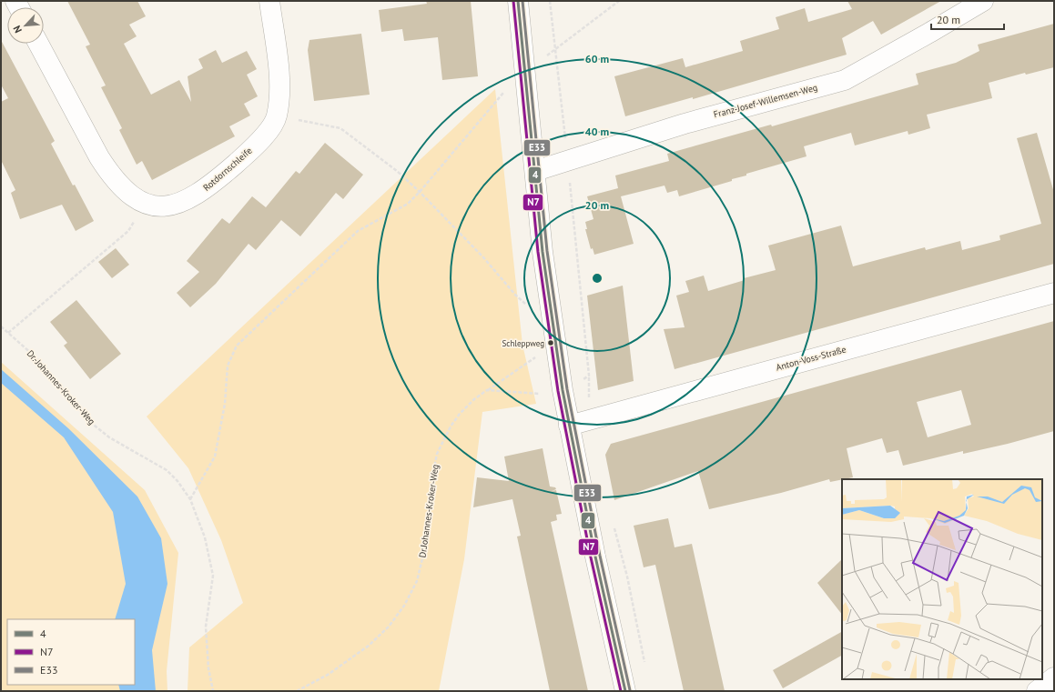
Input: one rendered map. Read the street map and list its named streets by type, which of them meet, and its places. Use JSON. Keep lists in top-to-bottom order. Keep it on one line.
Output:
{"streets":{"street":["Franz-Josef-Willemsen-Weg","Rotdornschleife","Anton-Voss-Straße"],"path":["Dr.-Johannes-Kroker-Weg","Dr.Johannes-Kroker-Weg"]},"places":["Schleppweg"],"lines":["transit line 4","transit line N7","transit line E33"],"legend":["4","N7","E33"],"scale_bar":"20 m","north":"bottom left","rings":["60 m","40 m","20 m"]}
